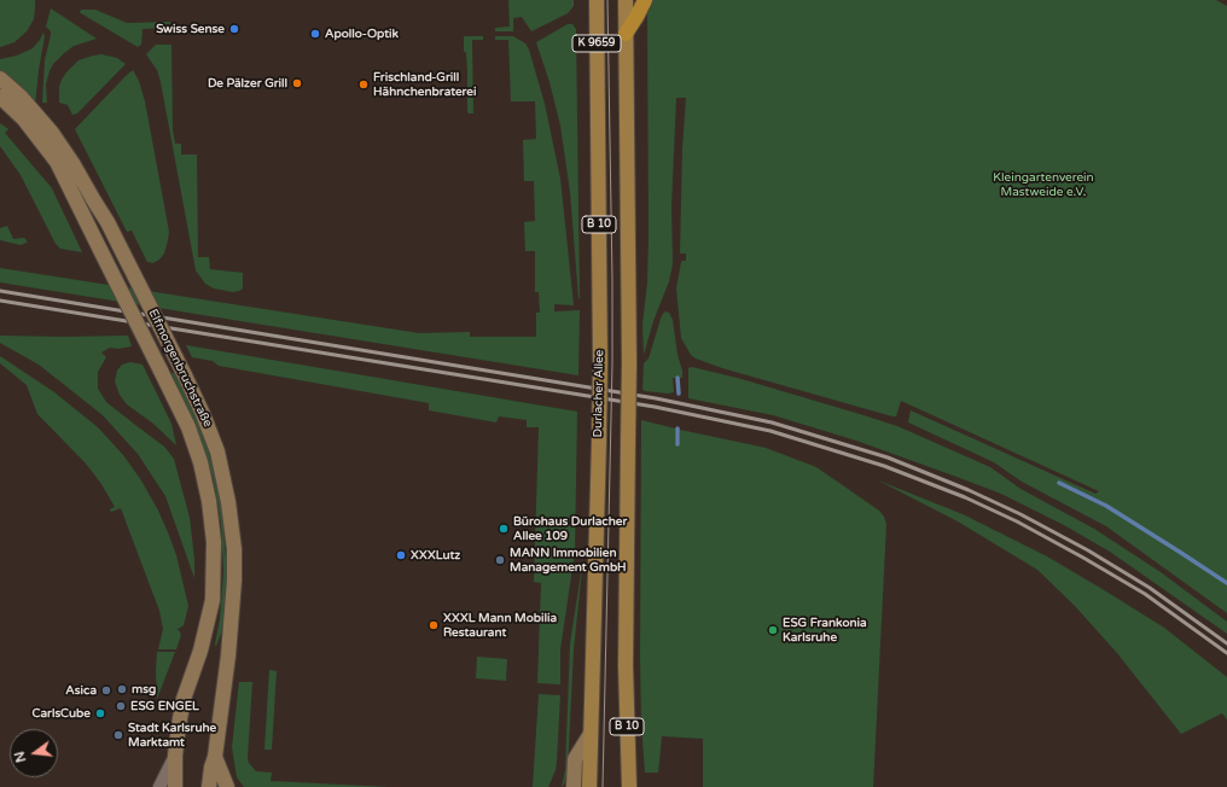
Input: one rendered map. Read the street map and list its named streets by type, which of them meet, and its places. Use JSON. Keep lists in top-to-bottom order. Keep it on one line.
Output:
{"streets":{"main road":["K 9659","B 10","Elfmorgenbruchstraße","Durlacher Allee"]},"parks":["Kleingartenverein Mastweide e.V."],"places":["Swiss Sense","Apollo-Optik","De Pälzer Grill","Frischland-Grill Hähnchenbraterei","Bürohaus Durlacher Allee 109","XXXLutz","MANN Immobilien Management GmbH","XXXL Mann Mobilia Restaurant","ESG Frankonia Karlsruhe","msg","Asica","ESG ENGEL","CarlsCube","Stadt Karlsruhe Marktamt"],"north":"left"}
